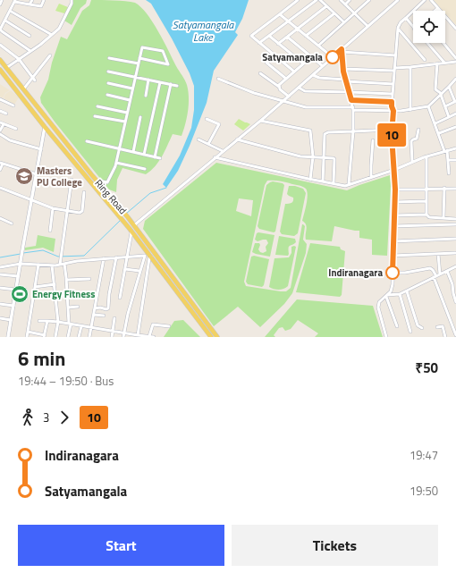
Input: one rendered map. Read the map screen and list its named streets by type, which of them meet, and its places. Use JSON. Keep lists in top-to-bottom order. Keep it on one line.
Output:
{"streets":{"main road":["Ring Road"]},"water":["Satyamangala Lake"],"places":{"other":["Satyamangala","Indiranagara"],"school or university":["Masters PU College"],"sports":["Energy Fitness"]},"lines":["bus line 10"],"page":{"on_map":"10","heading":["6 min","19:44 – 19:50 · Bus","₹50"],"legs":["3","10"],"list":[{"name":"Indiranagara","value":"19:47"},{"name":"Satyamangala","value":"19:50"}],"buttons":["Start","Tickets"]}}
